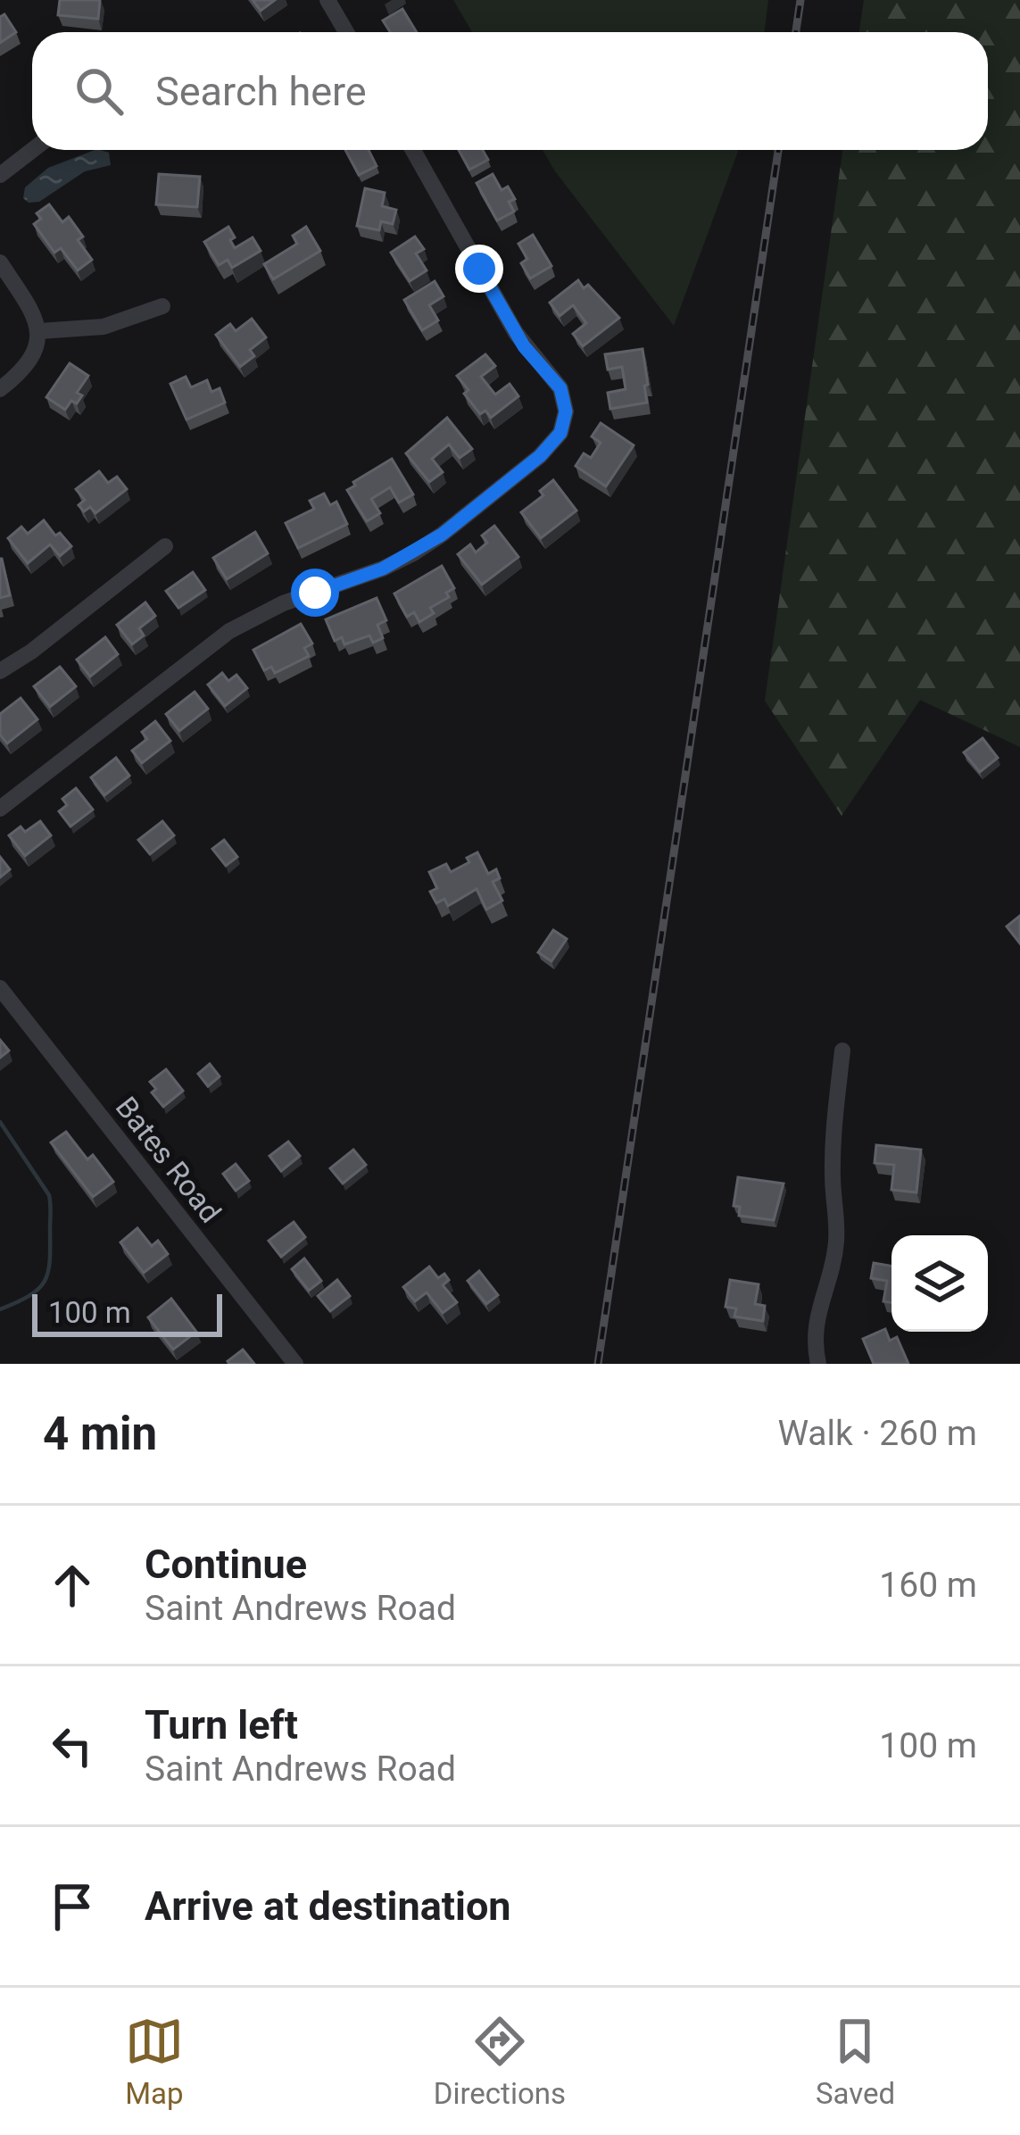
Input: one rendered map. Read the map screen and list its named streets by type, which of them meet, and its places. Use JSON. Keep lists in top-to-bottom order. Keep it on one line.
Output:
{"streets":{"street":["Bates Road"]},"scale_bar":"100 m","page":{"search":"Search here","scale":"100 m","heading":["4 min","Walk · 260 m"],"list":[["Continue","Saint Andrews Road","160 m"],["Turn left","Saint Andrews Road","100 m"],"Arrive at destination"],"nav":["Map","Directions","Saved"]}}
